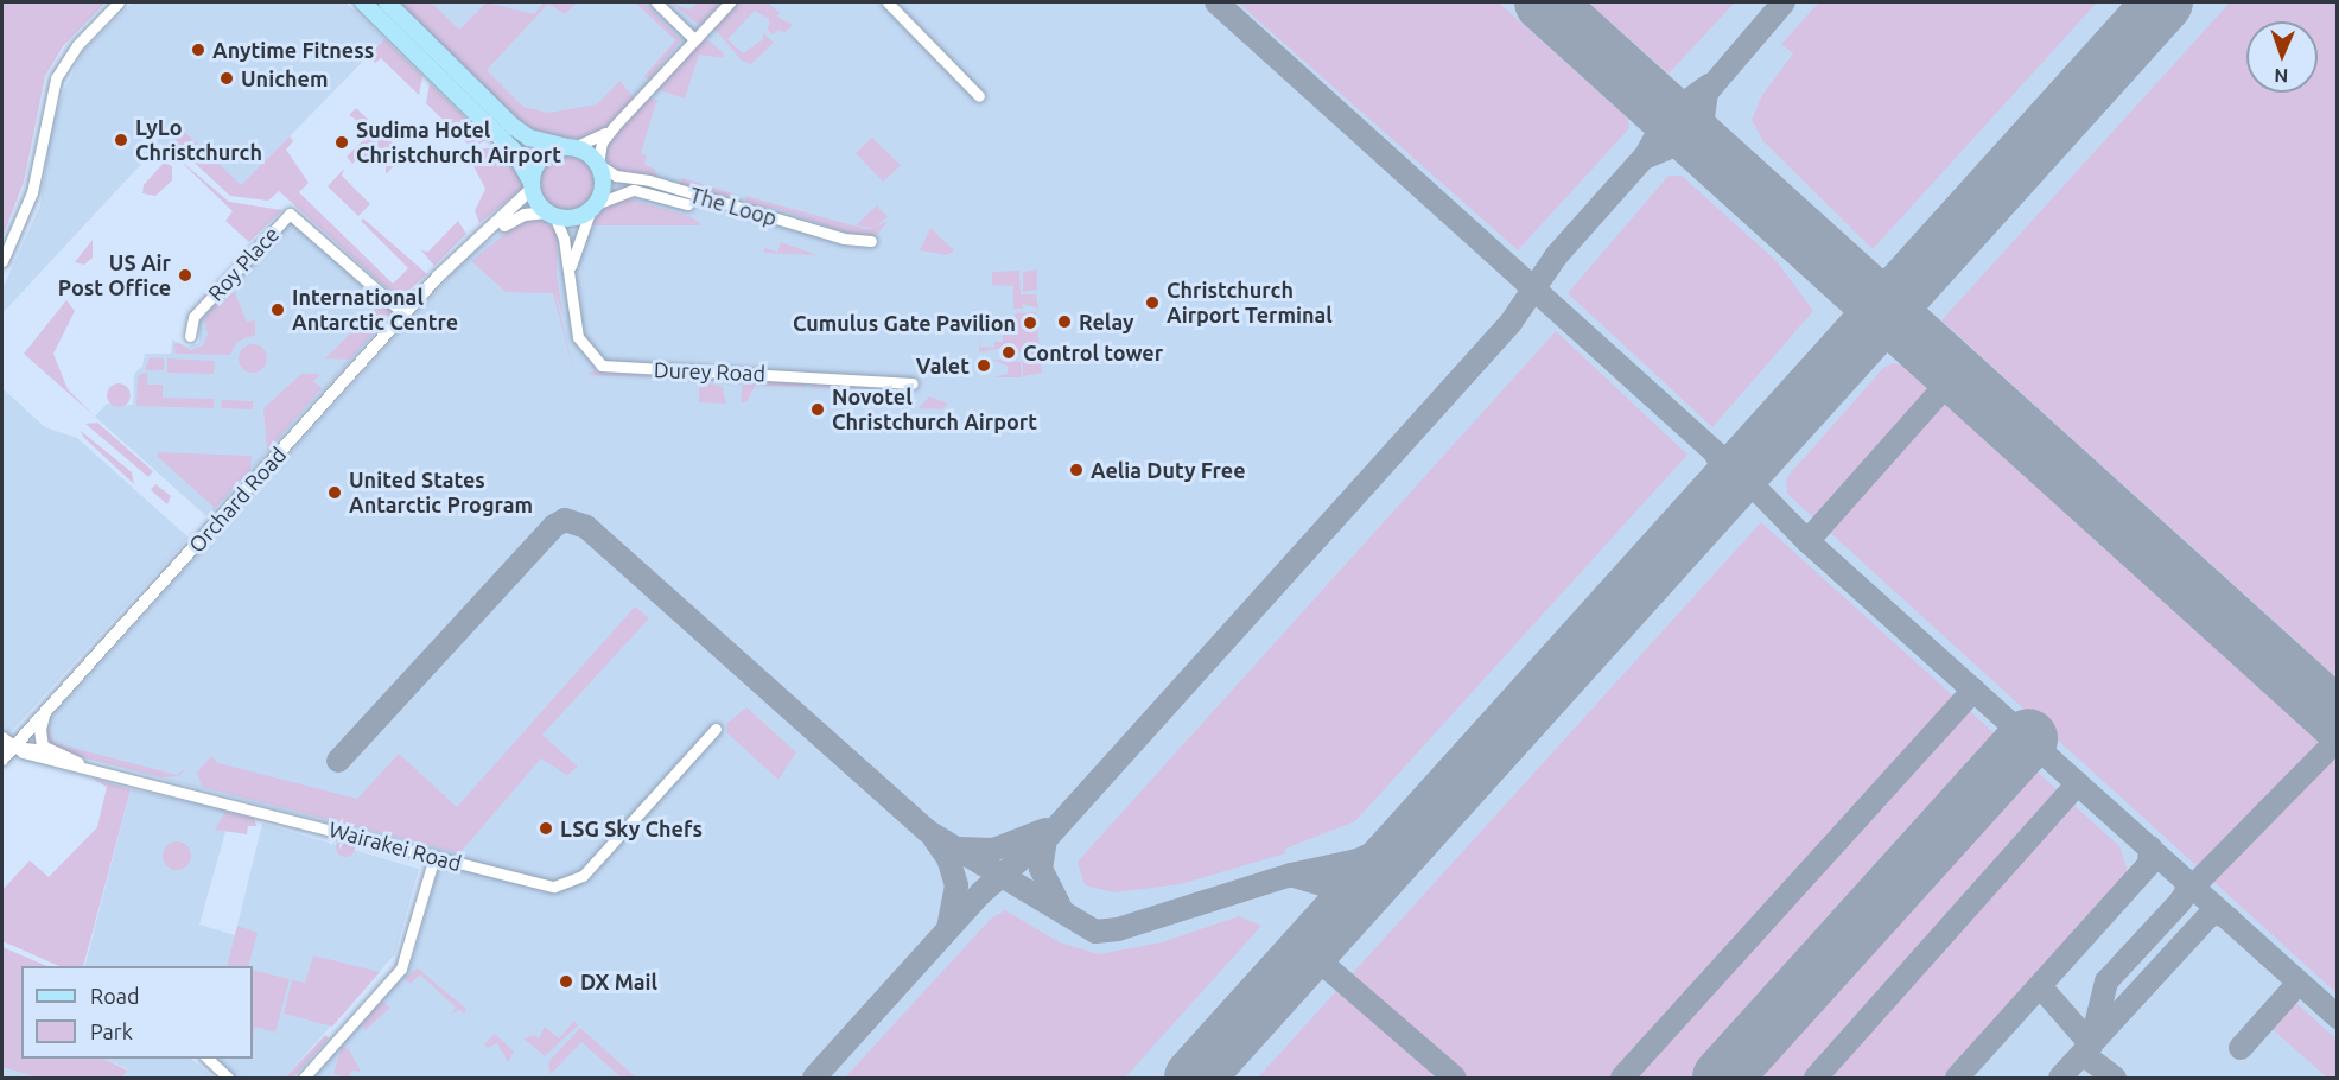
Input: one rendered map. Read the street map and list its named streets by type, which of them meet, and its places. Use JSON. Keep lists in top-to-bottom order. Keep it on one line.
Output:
{"streets":{"street":["The Loop","Roy Place","Durey Road","Orchard Road","Wairakei Road"]},"crossings":[["The Loop","Durey Road"],["The Loop","Orchard Road"],["Roy Place","Orchard Road"],["Durey Road","Orchard Road"],["Orchard Road","Wairakei Road"]],"places":["Anytime Fitness","Unichem","LyLo Christchurch","Sudima Hotel Christchurch Airport","US Air Post Office","Christchurch Airport Terminal","International Antarctic Centre","Relay","Cumulus Gate Pavilion","Control tower","Valet","Novotel Christchurch Airport","Aelia Duty Free","United States Antarctic Program","LSG Sky Chefs","DX Mail"],"legend":["Road","Park"],"north":"bottom"}
